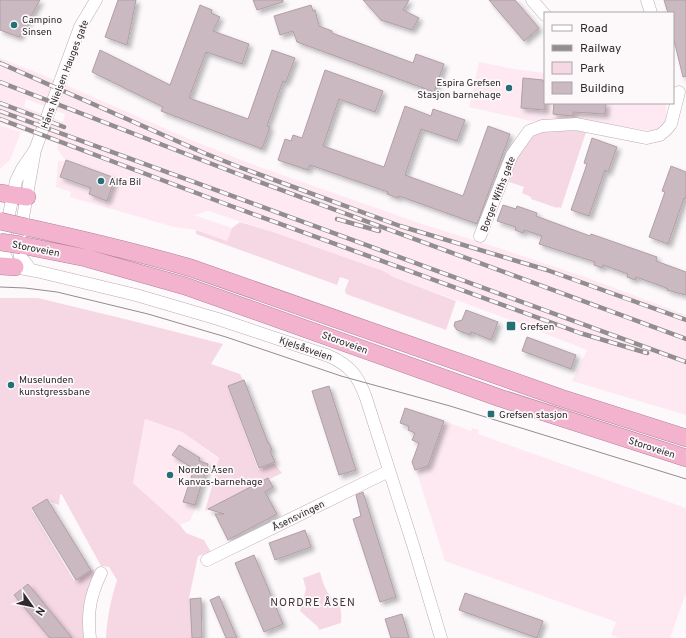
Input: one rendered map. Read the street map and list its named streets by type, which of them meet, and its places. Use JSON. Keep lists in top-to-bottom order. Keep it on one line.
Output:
{"streets":{"highway":["Storoveien"],"street":["Hans Nielsen Hauges gate","Borger Withs gate","Kjelsåsveien","Åsensvingen"]},"crossings":[["Hans Nielsen Hauges gate","Storoveien"],["Hans Nielsen Hauges gate","Kjelsåsveien"],["Storoveien","Kjelsåsveien"],["Kjelsåsveien","Åsensvingen"]],"districts":["NORDRE ÅSEN"],"places":{"other":["Campino Sinsen","Espira Grefsen Stasjon barnehage","Alfa Bil","Muselunden kunstgressbane","Nordre Åsen Kanvas-barnehage"],"transit":["Grefsen","Grefsen stasjon"]},"legend":["Road","Railway","Park","Building"],"north":"bottom right"}
